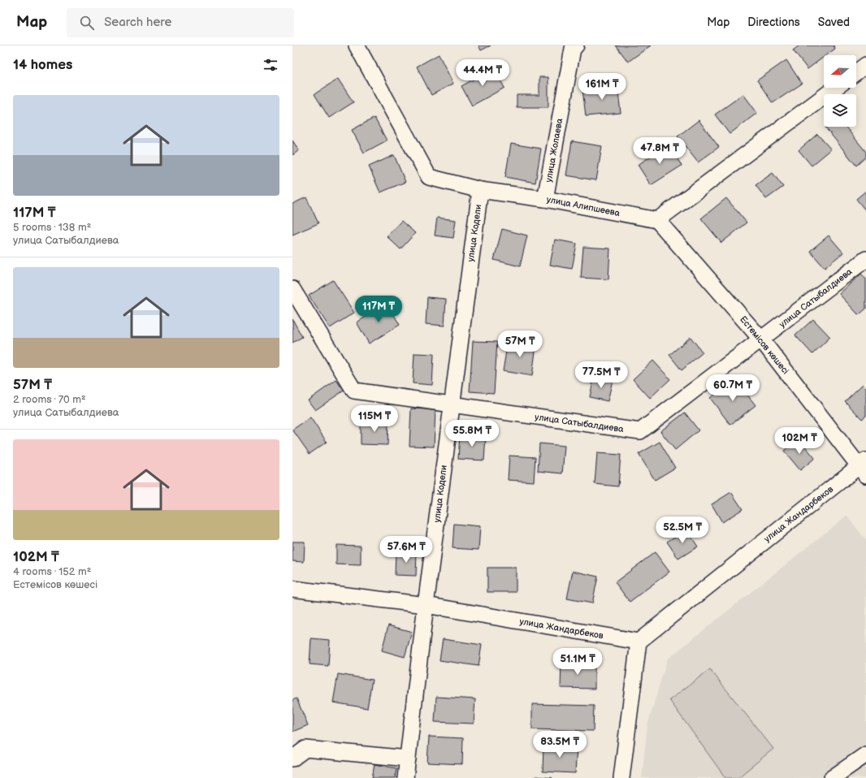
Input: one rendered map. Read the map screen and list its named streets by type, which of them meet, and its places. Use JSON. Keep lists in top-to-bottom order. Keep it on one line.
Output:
{"streets":{"street":["улица Жолаева","улица Алипшеева","улица Кодели","улица Сатыбалдиева","Естемісов көшесі","улица Жандарбеков"]},"crossings":[["улица Жолаева","улица Алипшеева"],["улица Алипшеева","улица Кодели"],["улица Алипшеева","Естемісов көшесі"],["улица Кодели","улица Сатыбалдиева"],["улица Кодели","улица Жандарбеков"],["улица Сатыбалдиева","Естемісов көшесі"],["Естемісов көшесі","улица Жандарбеков"]],"north":"left","page":{"header":"Map","search":"Search here","nav":["Map","Directions","Saved"],"heading":"14 homes","price":["44.4M ₸","161M ₸","47.8M ₸","117M ₸","57M ₸","77.5M ₸","60.7M ₸","115M ₸","55.8M ₸","102M ₸","52.5M ₸","57.6M ₸","51.1M ₸","83.5M ₸"],"list":[{"name":"117M ₸","note":"5 rooms · 138 m² · улица Сатыбалдиева"},{"name":"57M ₸","note":"2 rooms · 70 m² · улица Сатыбалдиева"},{"name":"102M ₸","note":"4 rooms · 152 m² · Естемісов көшесі"}]}}
